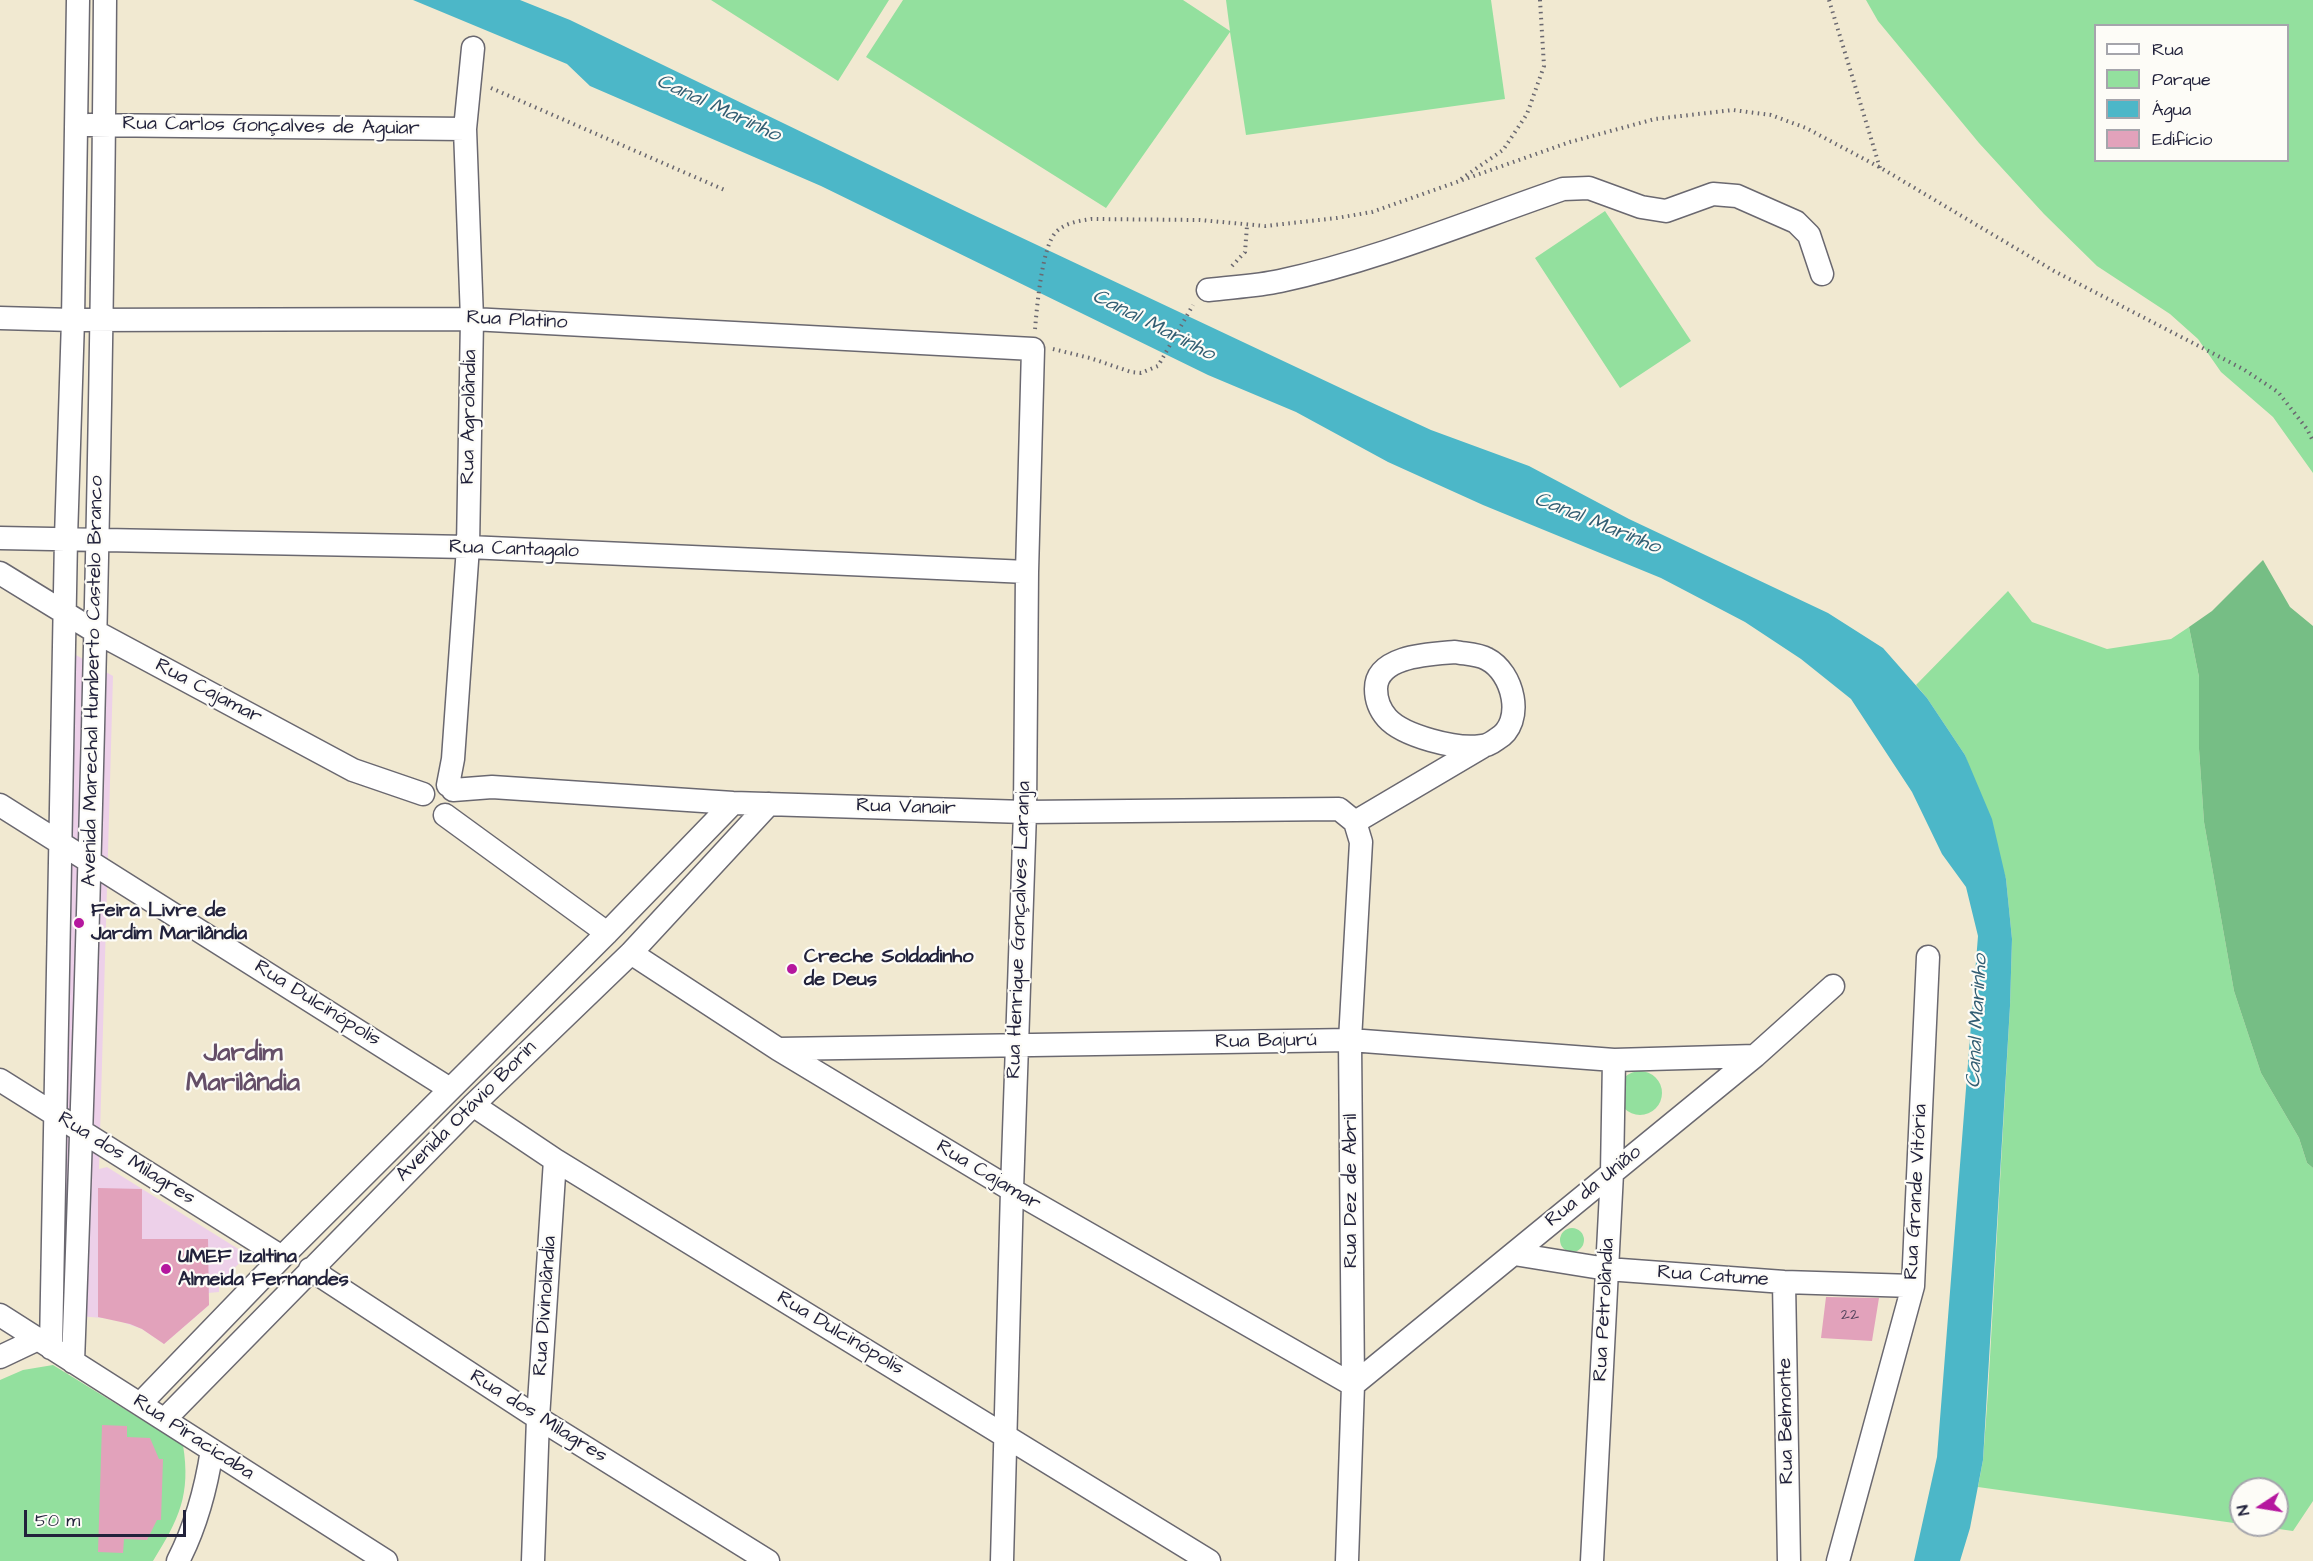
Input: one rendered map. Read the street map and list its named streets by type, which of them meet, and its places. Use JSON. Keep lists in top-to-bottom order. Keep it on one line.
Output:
{"streets":{"street":["Rua Carlos Gonçalves de Aguiar","Rua Platino","Rua Agrolândia","Rua Cantagalo","Avenida Marechal Humberto Castelo Branco","Rua Cajamar","Rua Vanair","Rua Henrique Gonçalves Laranja","Rua Dulcinópolis","Rua Bajurú","Avenida Otávio Borin","Rua dos Milagres","Rua da União","Rua Dez de Abril","Rua Grande Vitória","Rua Catume","Rua Divinolândia","Rua Petrolândia","Rua Belmonte","Rua Piracicaba"]},"crossings":[["Rua Carlos Gonçalves de Aguiar","Rua Agrolândia"],["Rua Carlos Gonçalves de Aguiar","Avenida Marechal Humberto Castelo Branco"],["Rua Platino","Rua Agrolândia"],["Rua Platino","Avenida Marechal Humberto Castelo Branco"],["Rua Platino","Rua Henrique Gonçalves Laranja"],["Rua Agrolândia","Rua Cantagalo"],["Rua Agrolândia","Rua Cajamar"],["Rua Agrolândia","Rua Vanair"],["Rua Cantagalo","Avenida Marechal Humberto Castelo Branco"],["Rua Cantagalo","Rua Henrique Gonçalves Laranja"],["Avenida Marechal Humberto Castelo Branco","Rua Cajamar"],["Avenida Marechal Humberto Castelo Branco","Rua Dulcinópolis"],["Avenida Marechal Humberto Castelo Branco","Rua dos Milagres"],["Avenida Marechal Humberto Castelo Branco","Rua Piracicaba"],["Rua Cajamar","Rua Vanair"],["Rua Cajamar","Rua Henrique Gonçalves Laranja"],["Rua Cajamar","Rua Bajurú"],["Rua Cajamar","Avenida Otávio Borin"],["Rua Cajamar","Rua da União"],["Rua Cajamar","Rua Dez de Abril"],["Rua Vanair","Rua Henrique Gonçalves Laranja"],["Rua Vanair","Avenida Otávio Borin"],["Rua Vanair","Rua Dez de Abril"],["Rua Henrique Gonçalves Laranja","Rua Dulcinópolis"],["Rua Henrique Gonçalves Laranja","Rua Bajurú"],["Rua Dulcinópolis","Avenida Otávio Borin"],["Rua Dulcinópolis","Rua Divinolândia"],["Rua Bajurú","Rua da União"],["Rua Bajurú","Rua Dez de Abril"],["Rua Bajurú","Rua Petrolândia"],["Avenida Otávio Borin","Rua dos Milagres"],["Avenida Otávio Borin","Rua Piracicaba"],["Rua dos Milagres","Rua Divinolândia"],["Rua da União","Rua Dez de Abril"],["Rua da União","Rua Catume"],["Rua da União","Rua Petrolândia"],["Rua Grande Vitória","Rua Catume"],["Rua Catume","Rua Petrolândia"],["Rua Catume","Rua Belmonte"]],"districts":["Jardim Marilândia"],"water":["Canal Marinho"],"places":["Feira Livre de Jardim Marilândia","Creche Soldadinho de Deus","UMEF Izaltina Almeida Fernandes"],"house_numbers":["22"],"legend":["Rua","Parque","Água","Edifício"],"scale_bar":"50 m","north":"left"}
